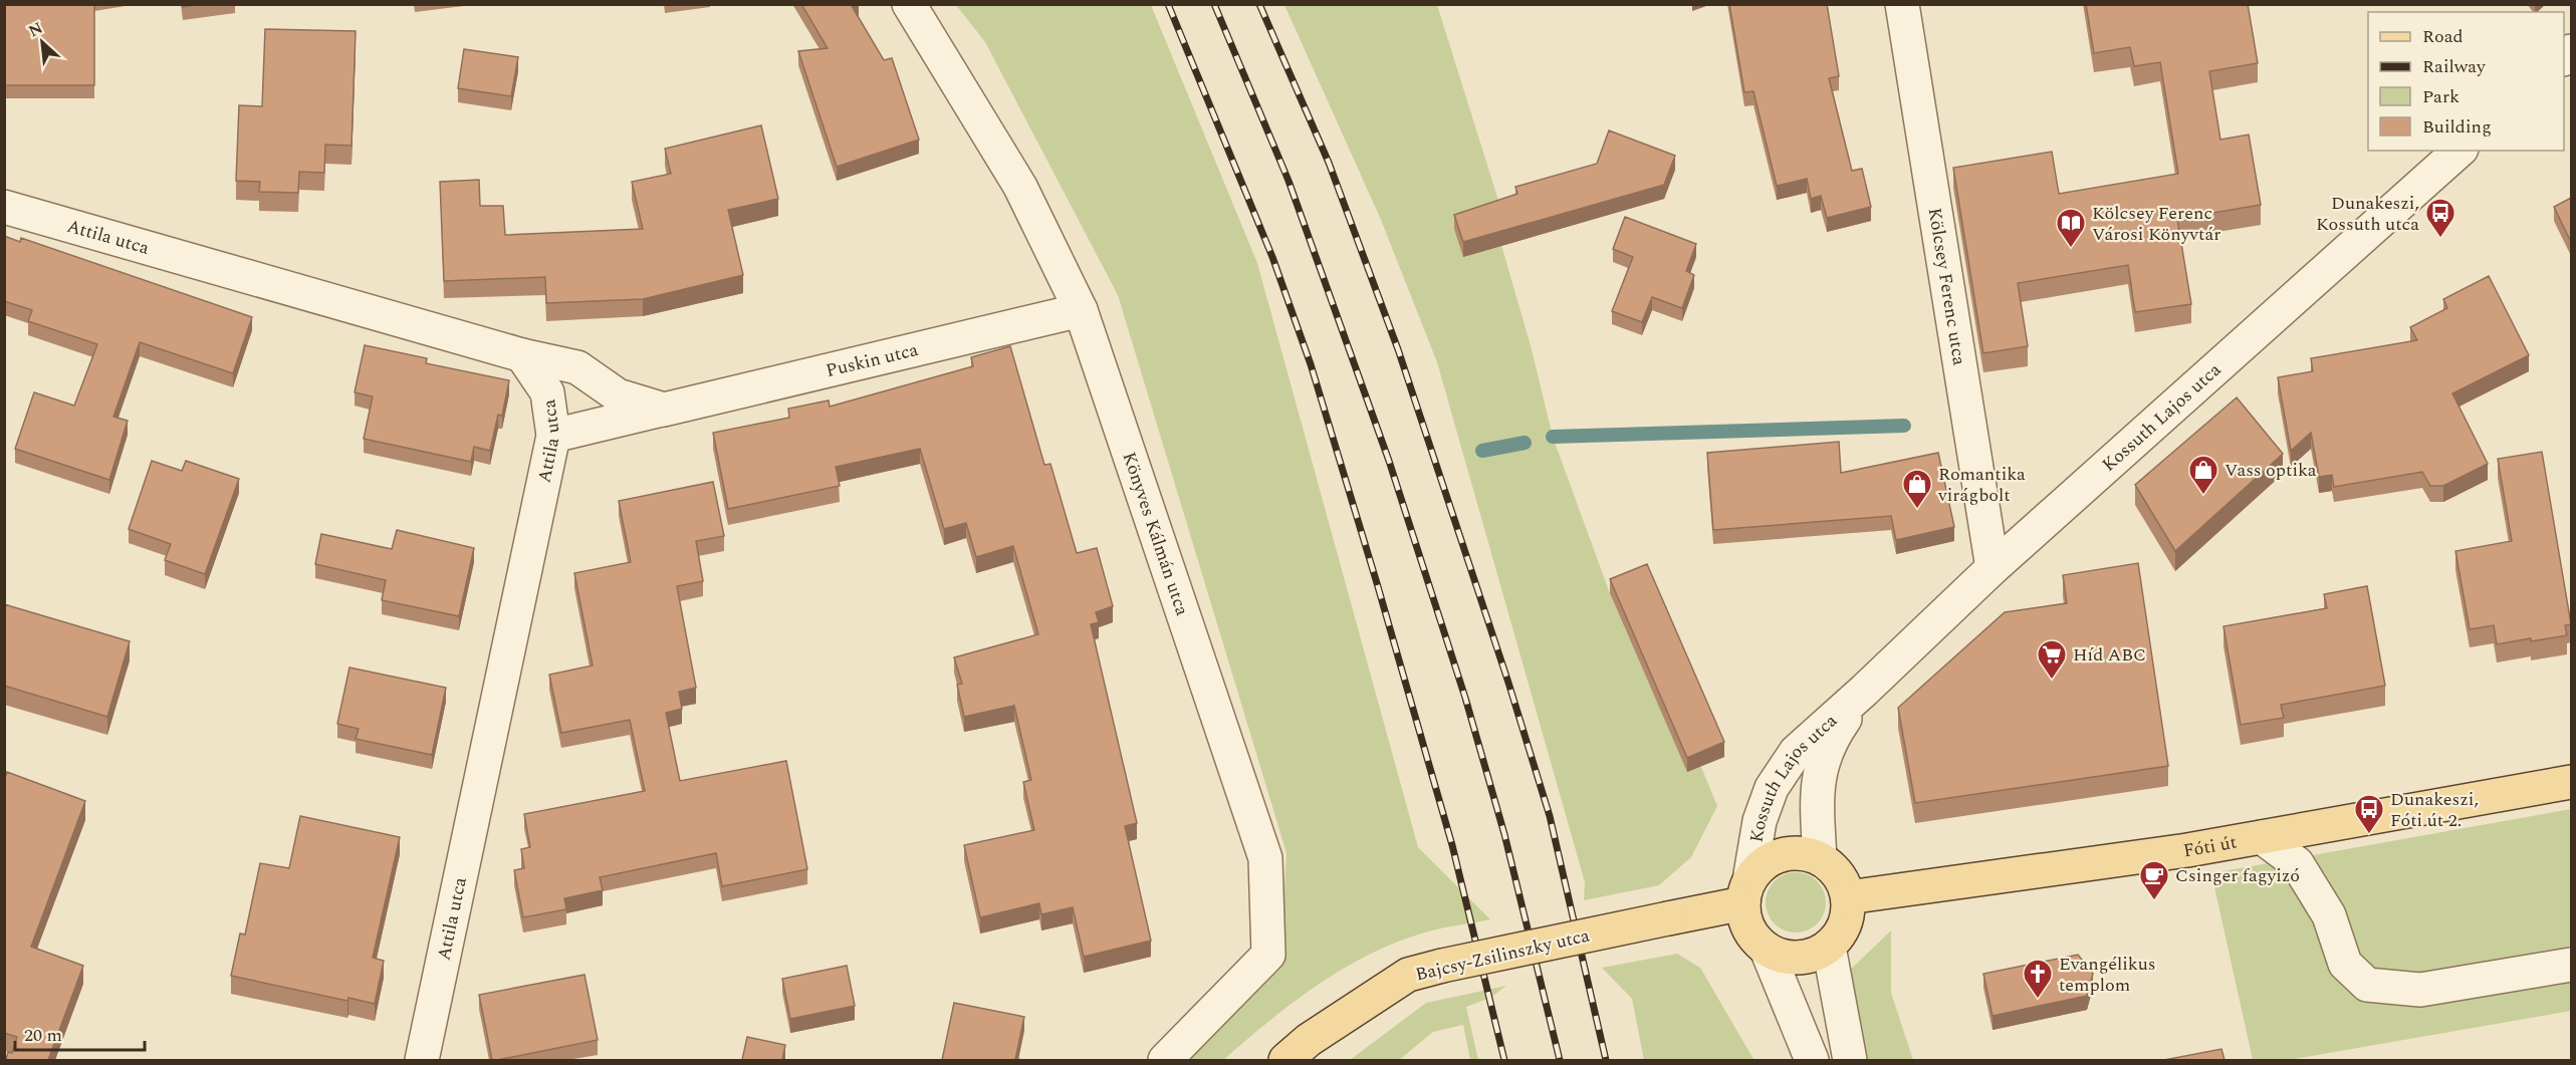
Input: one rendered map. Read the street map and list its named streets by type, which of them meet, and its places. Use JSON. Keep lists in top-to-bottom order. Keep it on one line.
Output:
{"streets":{"main road":["Fóti út","Bajcsy-Zsilinszky utca"],"street":["Attila utca","Kölcsey Ferenc utca","Puskin utca","Kossuth Lajos utca","Könyves Kálmán utca"]},"crossings":[["Attila utca","Puskin utca"],["Kölcsey Ferenc utca","Kossuth Lajos utca"],["Puskin utca","Könyves Kálmán utca"],["Kossuth Lajos utca","Fóti út"],["Kossuth Lajos utca","Bajcsy-Zsilinszky utca"],["Fóti út","Bajcsy-Zsilinszky utca"]],"places":{"bus stop":["Dunakeszi, Kossuth utca","Dunakeszi, Fóti út 2."],"library":["Kölcsey Ferenc Városi Könyvtár"],"shop":["Vass optika","Romantika virágbolt"],"supermarket":["Híd ABC"],"cafe":["Csinger fagyizó"],"church":["Evangélikus templom"]},"legend":["Road","Railway","Park","Building"],"scale_bar":"20 m","north":"top left"}
